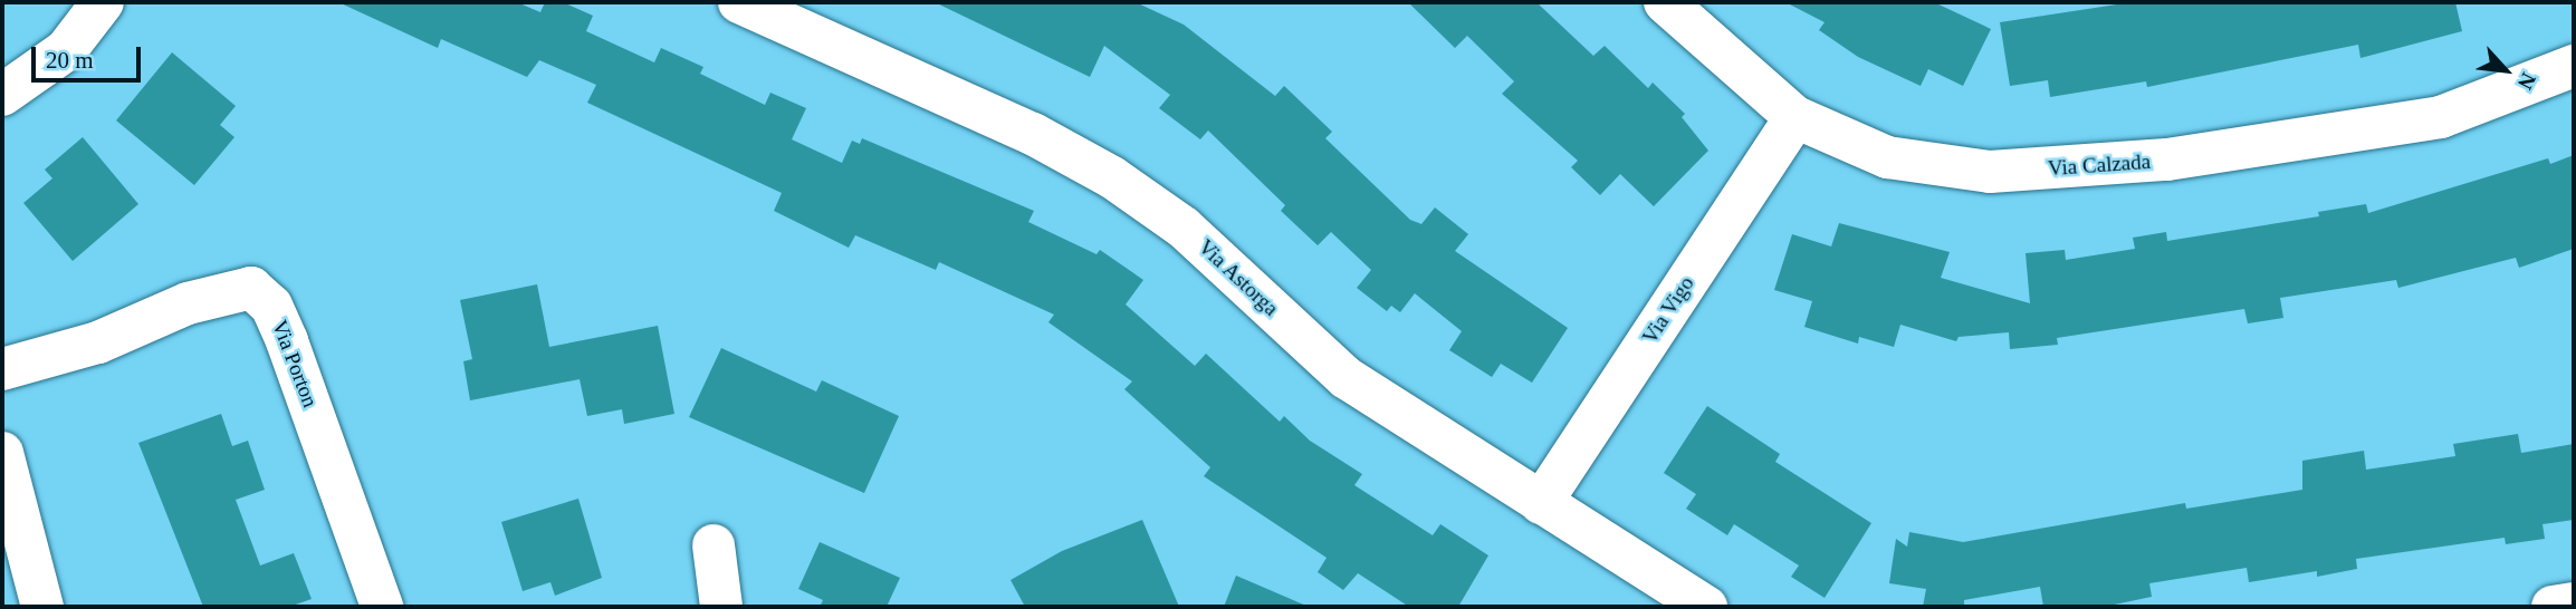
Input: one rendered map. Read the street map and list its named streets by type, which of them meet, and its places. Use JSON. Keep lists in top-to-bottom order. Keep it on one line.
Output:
{"streets":{"street":["Via Calzada","Via Astorga","Via Vigo","Via Porton"]},"crossings":[["Via Calzada","Via Vigo"],["Via Astorga","Via Vigo"]],"scale_bar":"20 m","north":"bottom right"}
